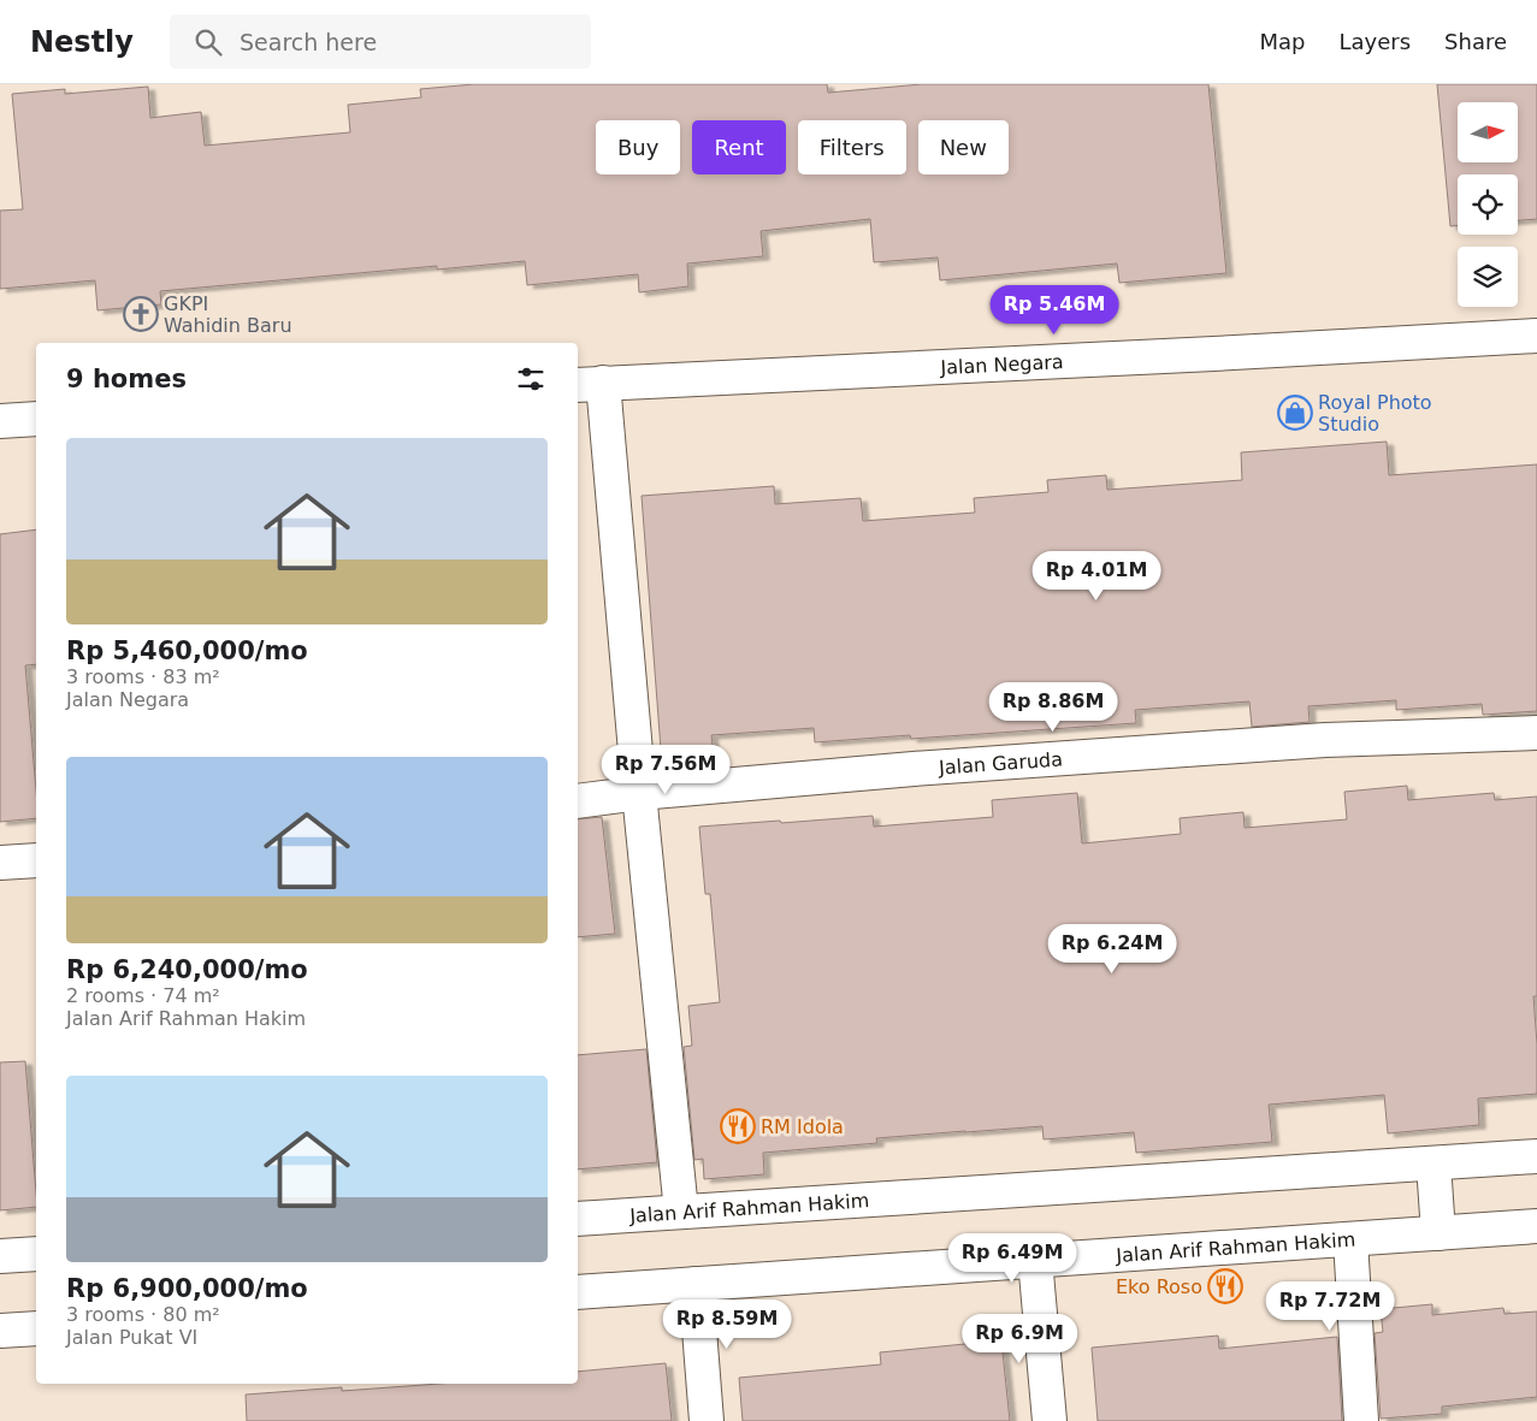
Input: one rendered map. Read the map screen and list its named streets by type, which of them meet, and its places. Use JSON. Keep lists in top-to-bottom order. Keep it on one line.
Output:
{"streets":{"street":["Jalan Negara","Jalan Garuda","Jalan Arif Rahman Hakim"]},"places":{"church":["GKPI Wahidin Baru"],"shop":["Royal Photo Studio"],"restaurant":["RM Idola","Eko Roso"]},"north":"right","page":{"header":"Nestly","search":"Search here","nav":["Map","Layers","Share"],"chip":["Buy","Rent","Filters","New"],"price":["Rp 5.46M","Rp 4.01M","Rp 8.86M","Rp 7.56M","Rp 6.24M","Rp 6.49M","Rp 7.72M","Rp 8.59M","Rp 6.9M"],"heading":"9 homes","list":[{"name":"Rp 5,460,000/mo","note":"3 rooms · 83 m² · Jalan Negara"},{"name":"Rp 6,240,000/mo","note":"2 rooms · 74 m² · Jalan Arif Rahman Hakim"},{"name":"Rp 6,900,000/mo","note":"3 rooms · 80 m² · Jalan Pukat VI"}]}}
